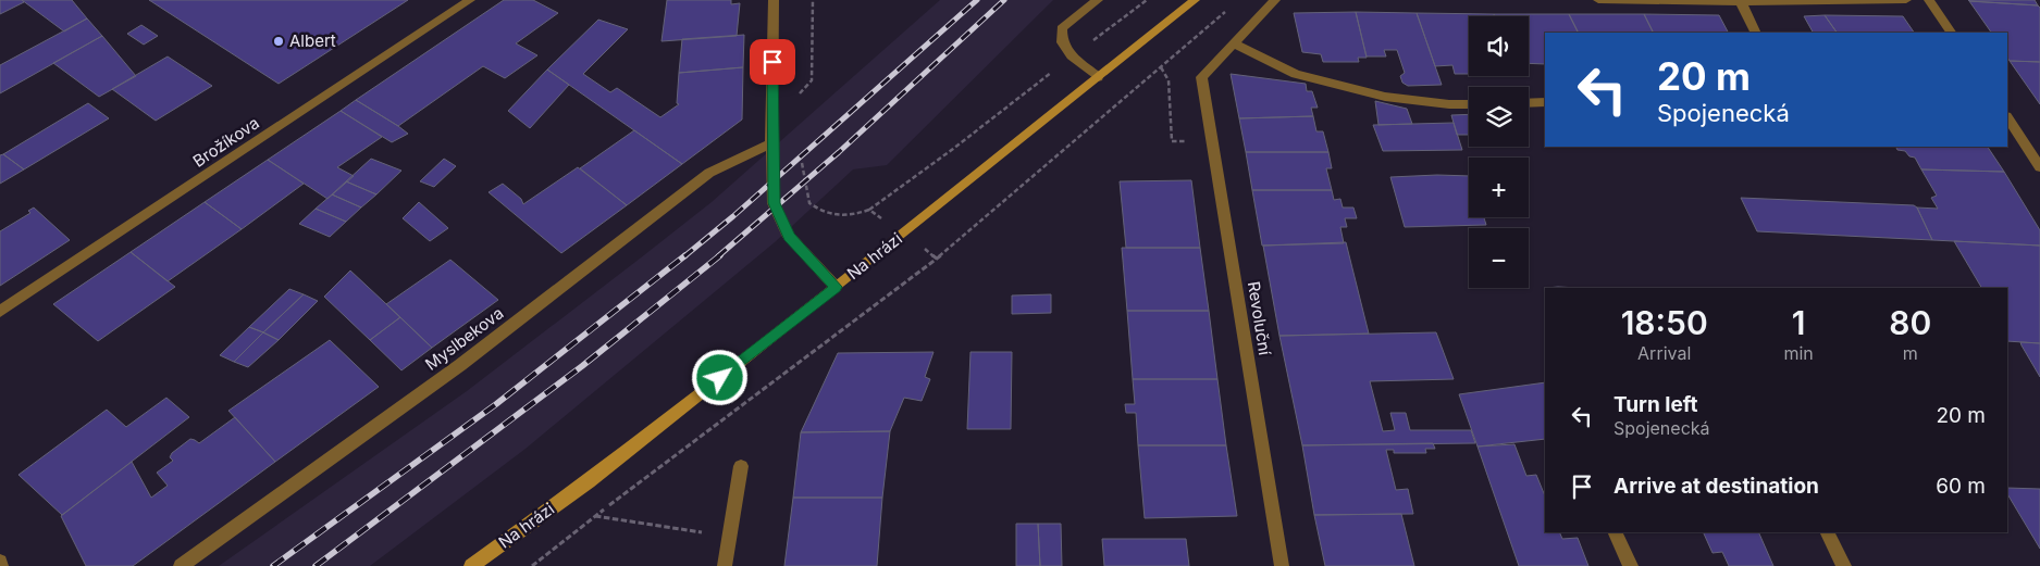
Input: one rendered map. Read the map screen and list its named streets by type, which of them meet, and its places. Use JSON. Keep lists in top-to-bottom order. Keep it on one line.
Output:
{"streets":{"main road":["Na hrázi"],"street":["Brožíkova","Revoluční","Myslbekova"]},"places":["Albert"],"page":{"map_buttons":["+","−"],"turn":["20 m","Spojenecká"],"eta":["18:50","Arrival","1","min","80","m"],"list":[{"name":"Turn left","note":"Spojenecká","value":"20 m"},{"name":"Arrive at destination","value":"60 m"}]}}
